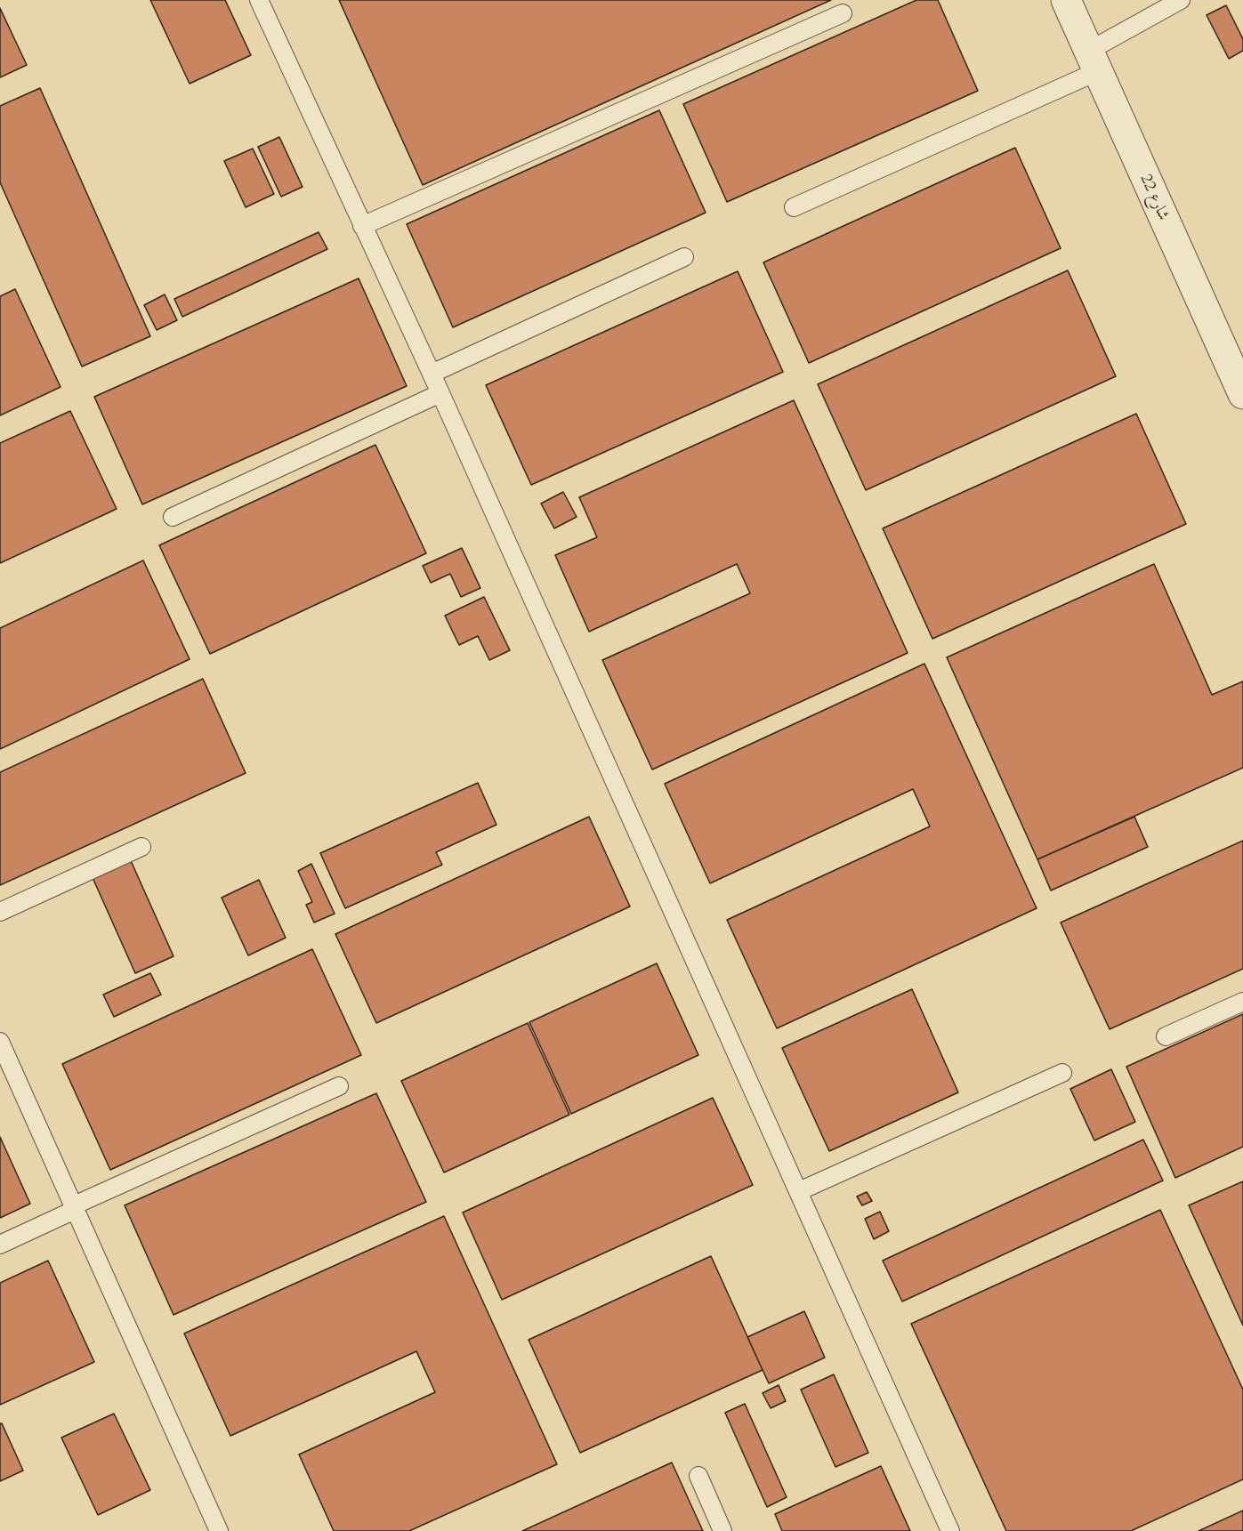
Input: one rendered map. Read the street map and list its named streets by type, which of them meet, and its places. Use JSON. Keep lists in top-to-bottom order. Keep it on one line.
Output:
{"streets":{"street":["شارع 22"]}}
